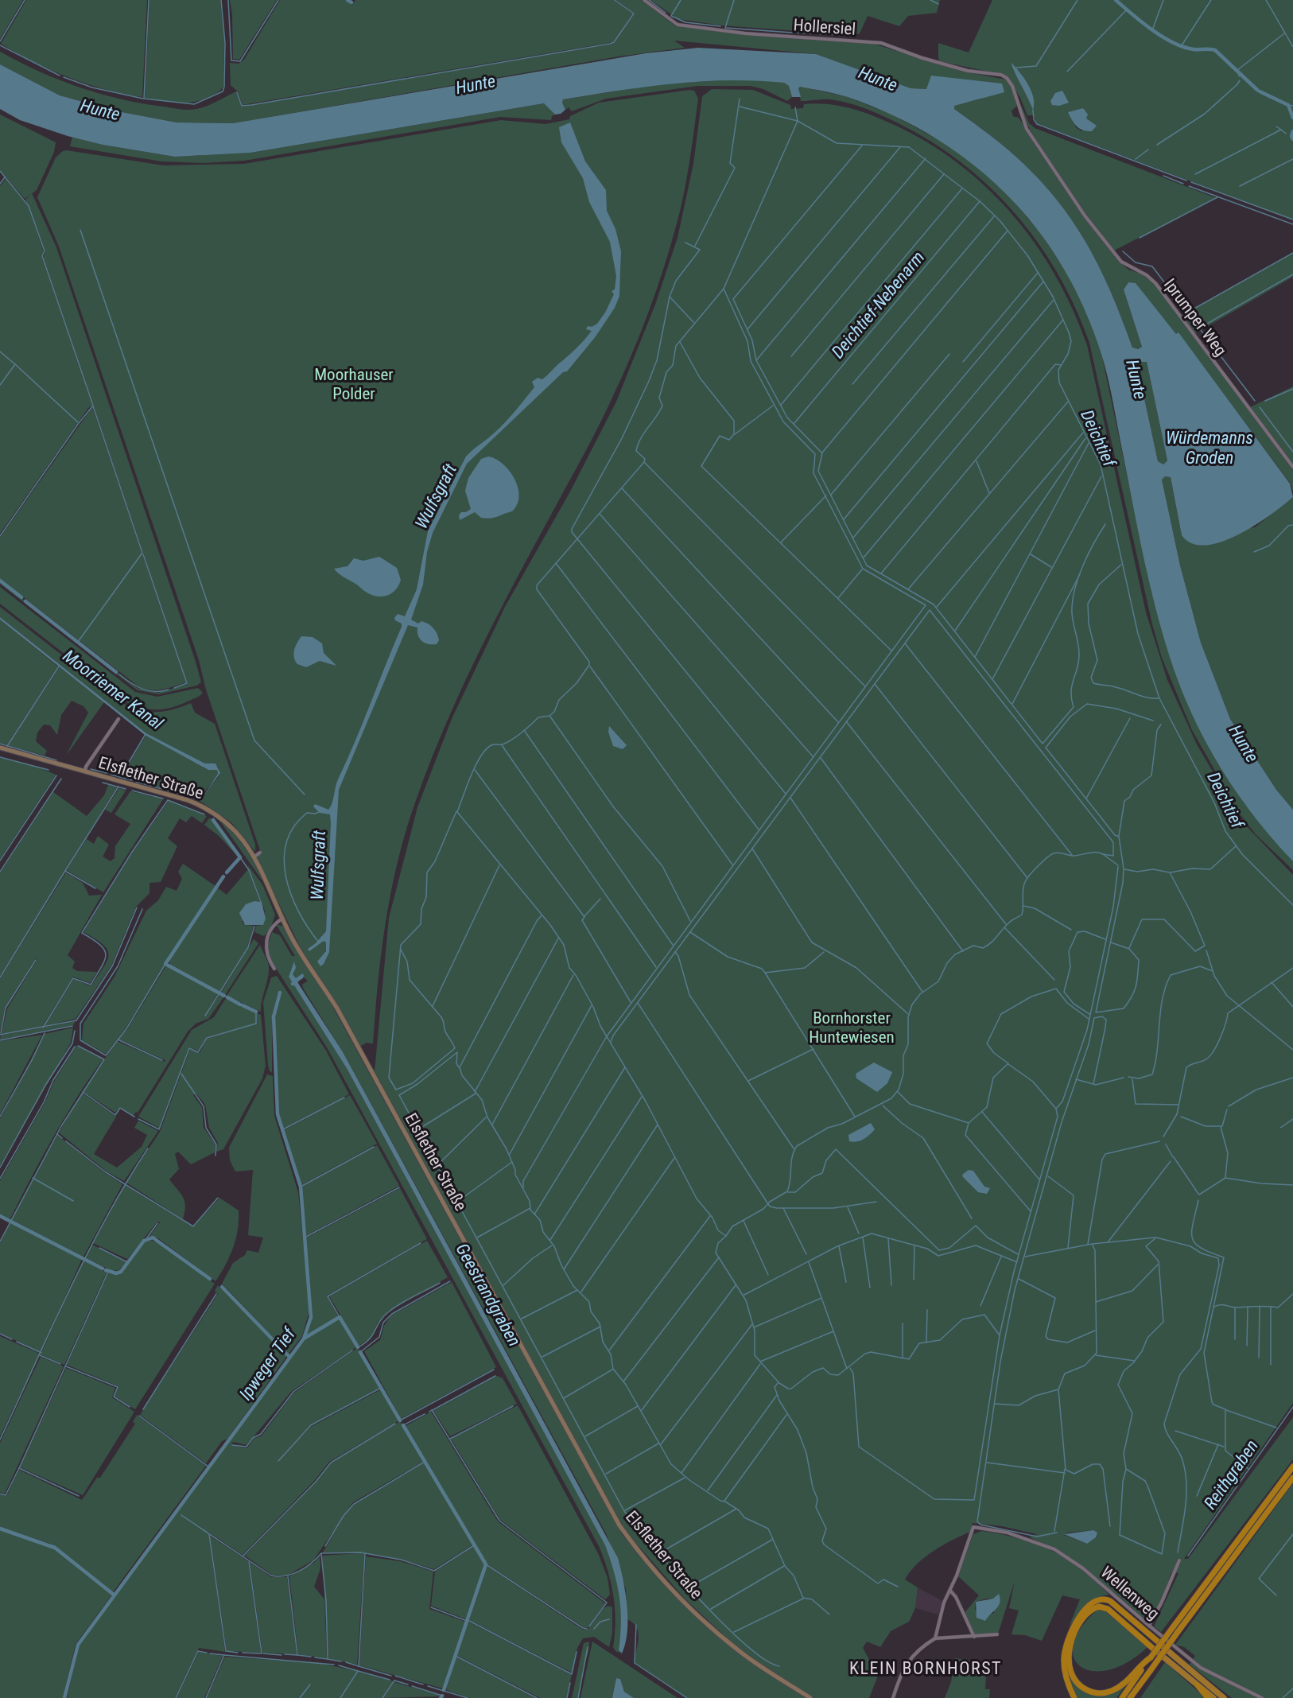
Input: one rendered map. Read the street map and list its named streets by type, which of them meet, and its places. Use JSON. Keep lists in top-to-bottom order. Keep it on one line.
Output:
{"streets":{"main road":["Elsflether Straße"],"street":["Hollersiel","Iprumper Weg","Wellenweg"]},"crossings":[["Hollersiel","Iprumper Weg"]],"districts":["KLEIN BORNHORST"],"water":["Hunte","Deichtief-Nebenarm","Würdemanns Groden","Deichtief","Wulfsgraft","Moorriemer Kanal","Geestrandgraben","Ipweger Tief","Reithgraben"],"parks":["Moorhauser Polder","Bornhorster Huntewiesen"]}
